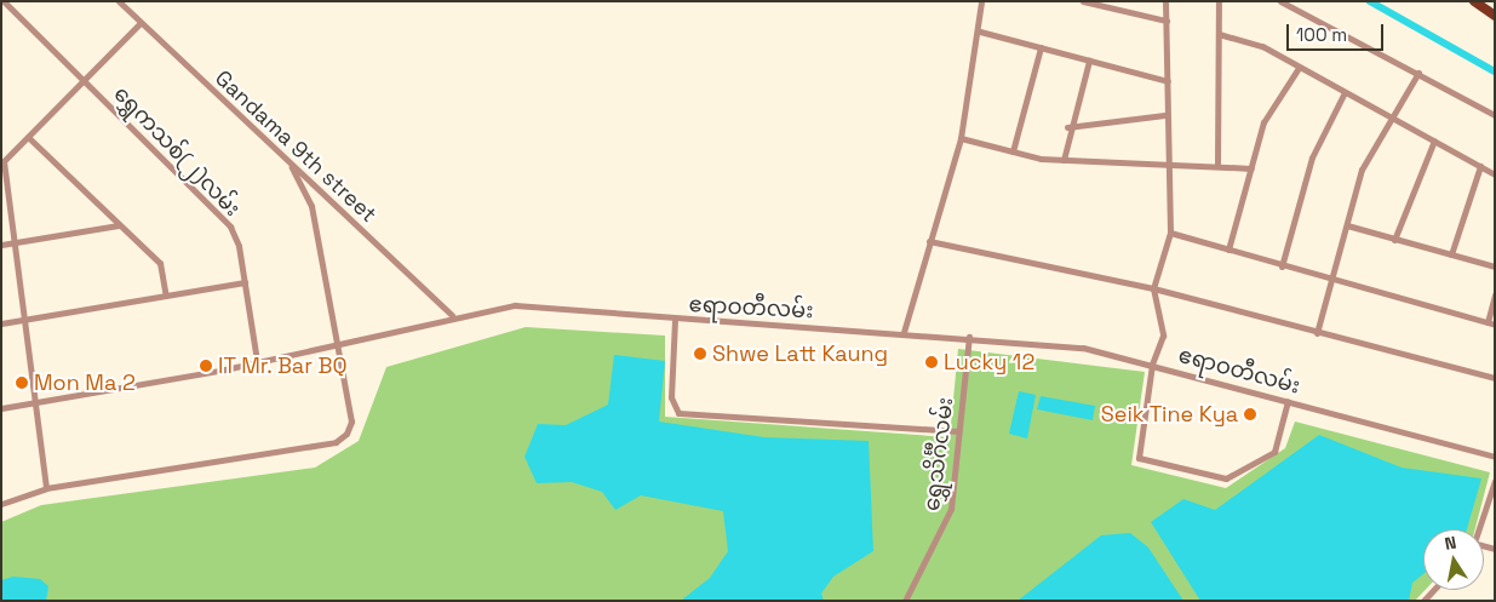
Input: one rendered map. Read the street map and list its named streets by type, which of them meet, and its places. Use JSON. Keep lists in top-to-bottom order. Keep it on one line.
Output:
{"streets":{"street":["Gandama 9th street","ရွှေကသစ်(၂)လမ်း","ဧရာဝတီလမ်း","ရွှေသိင်္ဂီလမ်း"]},"crossings":[["Gandama 9th street","ဧရာဝတီလမ်း"],["ရွှေကသစ်(၂)လမ်း","ဧရာဝတီလမ်း"],["ဧရာဝတီလမ်း","ရွှေသိင်္ဂီလမ်း"]],"places":["Shwe Latt Kaung","Lucky 12","IT Mr. Bar BQ","Mon Ma 2","Seik Tine Kya"],"scale_bar":"100 m","north":"top"}
